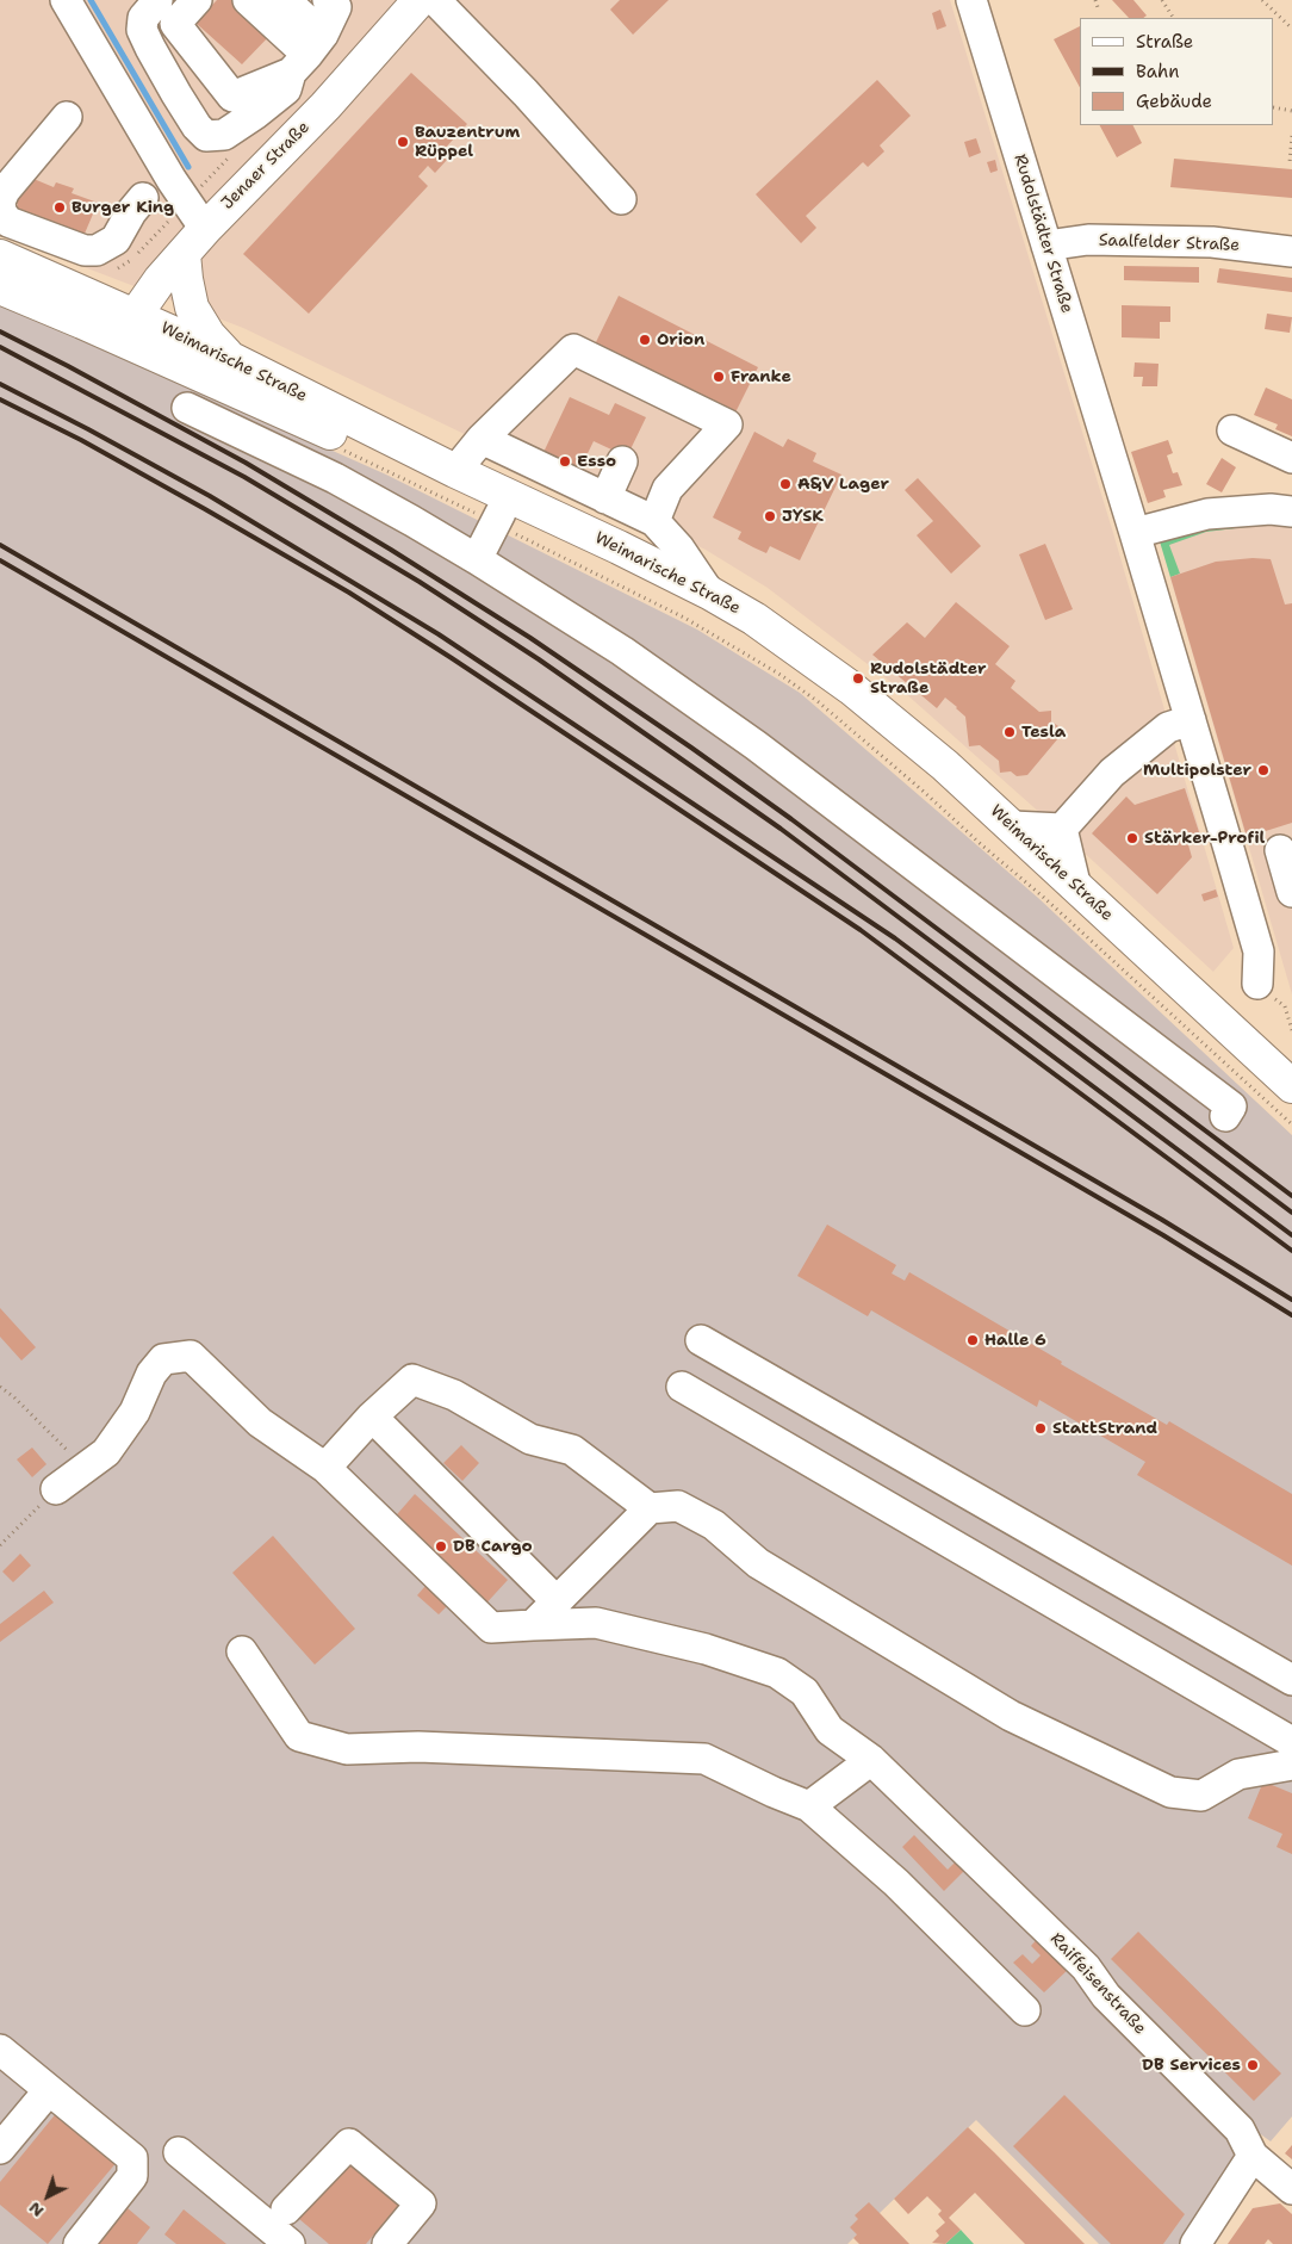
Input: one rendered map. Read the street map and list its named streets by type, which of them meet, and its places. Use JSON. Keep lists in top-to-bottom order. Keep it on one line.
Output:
{"streets":{"main road":["Jenaer Straße","Weimarische Straße"],"street":["Rudolstädter Straße","Saalfelder Straße","Raiffeisenstraße"]},"crossings":[["Jenaer Straße","Weimarische Straße"],["Rudolstädter Straße","Saalfelder Straße"]],"places":["Bauzentrum Rüppel","Burger King","Orion","Franke","Esso","A&V Lager","JYSK","Rudolstädter Straße","Tesla","Multipolster","Stärker-Profil","Halle 6","StattStrand","DB Cargo","DB Services"],"legend":["Straße","Bahn","Gebäude"],"north":"bottom left"}
